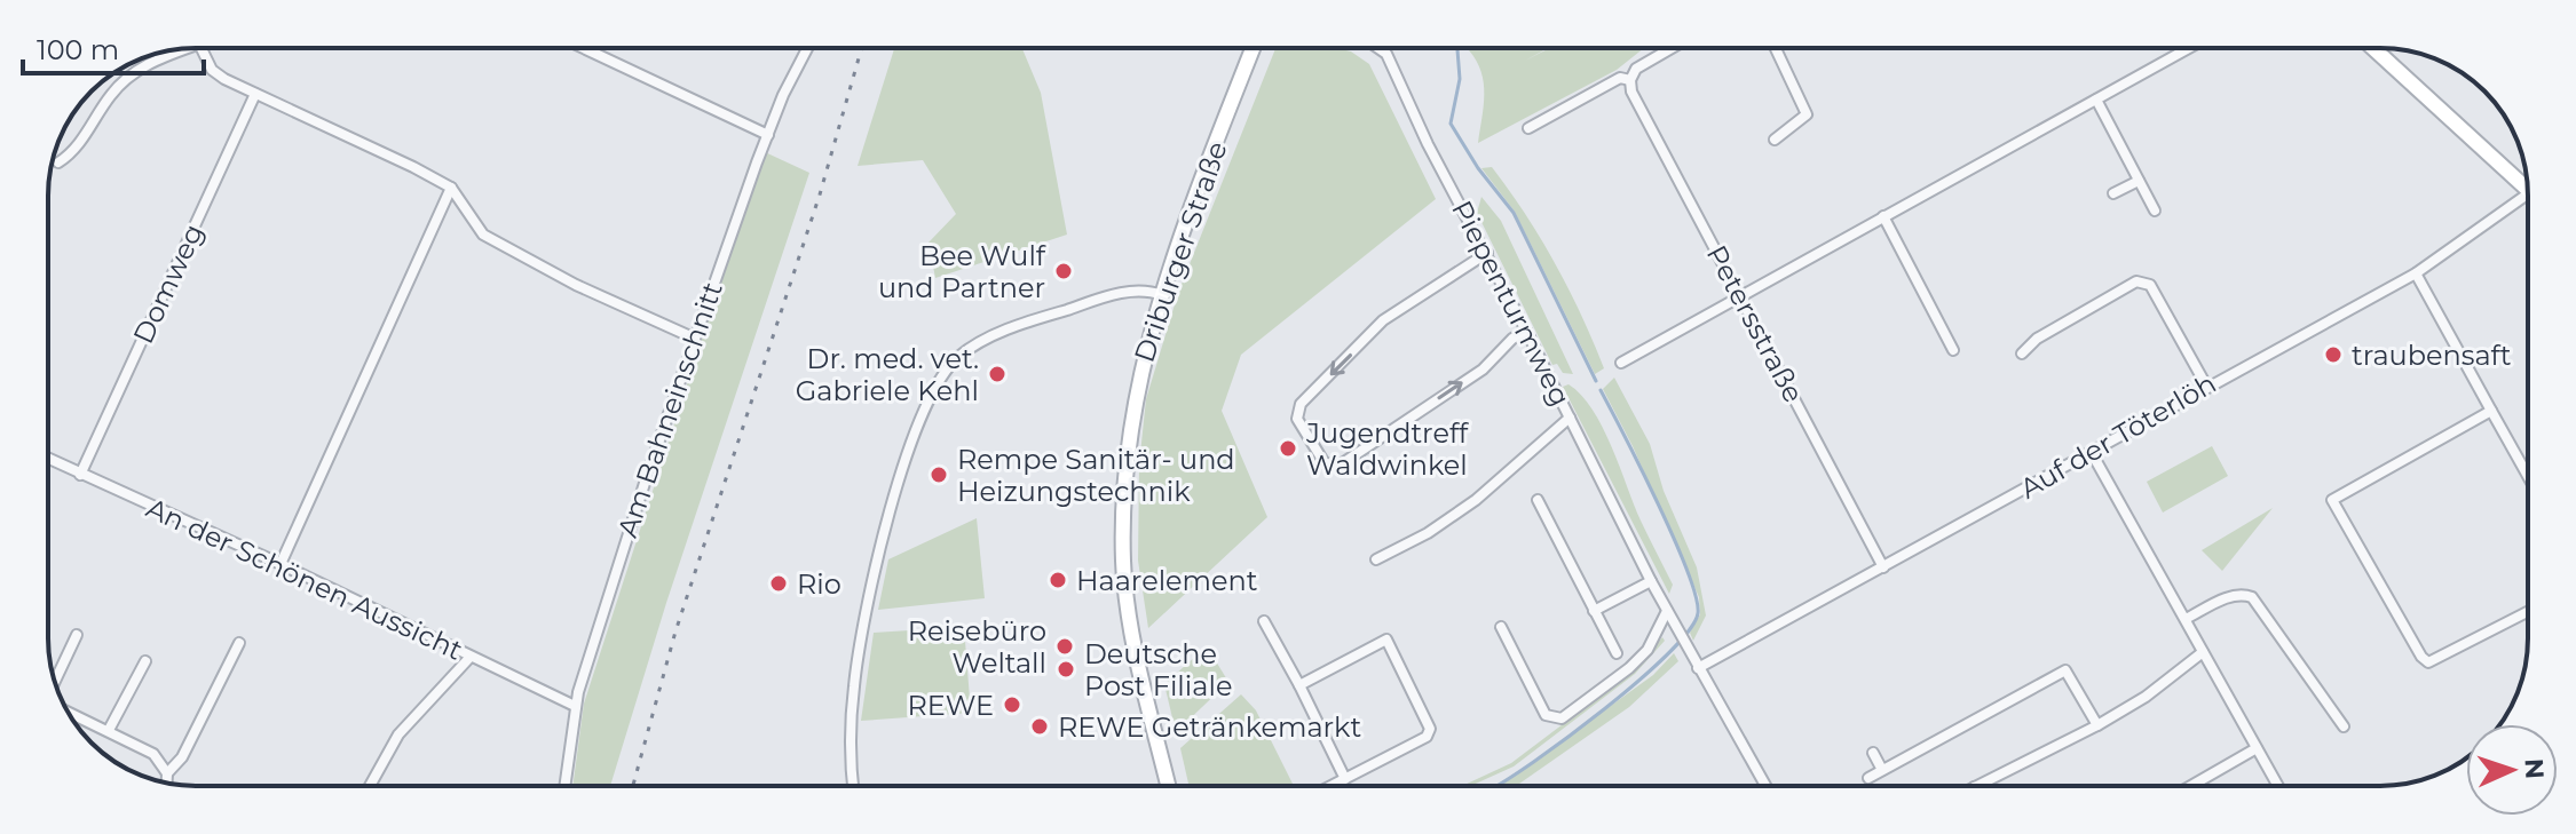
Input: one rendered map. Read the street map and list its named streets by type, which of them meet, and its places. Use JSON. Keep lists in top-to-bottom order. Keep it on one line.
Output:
{"streets":{"main road":["Driburger Straße"],"street":["Domweg","Piepenturmweg","Petersstraße","Am Bahneinschnitt","Auf der Töterlöh","An der Schönen Aussicht"]},"crossings":[["Domweg","An der Schönen Aussicht"],["Piepenturmweg","Auf der Töterlöh"],["Petersstraße","Auf der Töterlöh"],["Am Bahneinschnitt","An der Schönen Aussicht"]],"places":["Bee Wulf und Partner","traubensaft","Dr. med. vet. Gabriele Kehl","Jugendtreff Waldwinkel","Rempe Sanitär- und Heizungstechnik","Haarelement","Rio","Reisebüro Weltall","Deutsche Post Filiale","REWE","REWE Getränkemarkt"],"scale_bar":"100 m","north":"right"}
